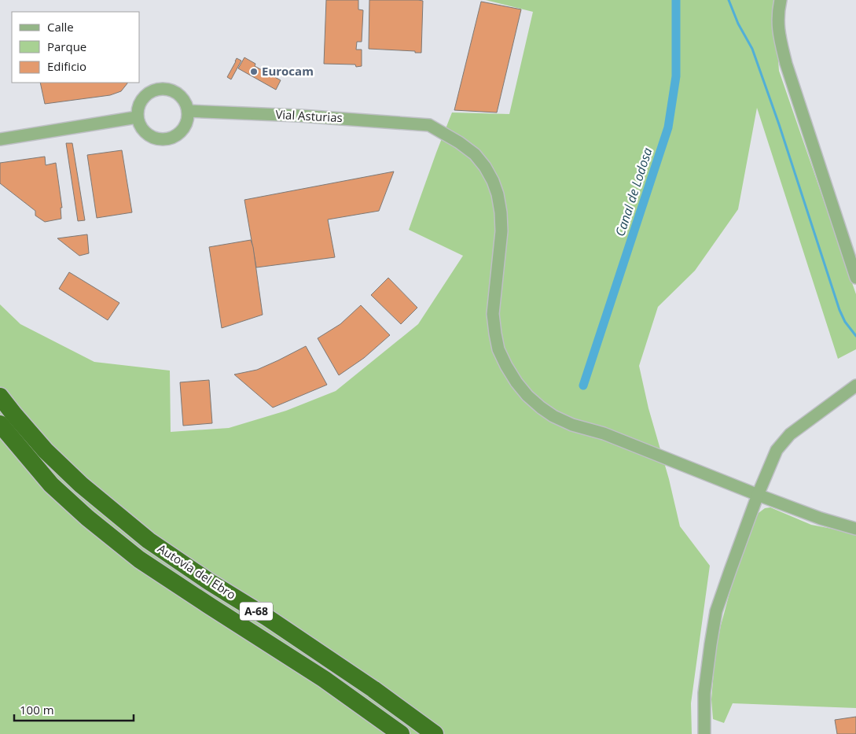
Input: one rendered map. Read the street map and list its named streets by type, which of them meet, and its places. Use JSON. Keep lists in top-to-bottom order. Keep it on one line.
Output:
{"streets":{"highway":["Autovía del Ebro","A-68"],"street":["Vial Asturias"]},"water":["Canal de Lodosa"],"places":["Eurocam"],"legend":["Calle","Parque","Edificio"],"scale_bar":"100 m"}
